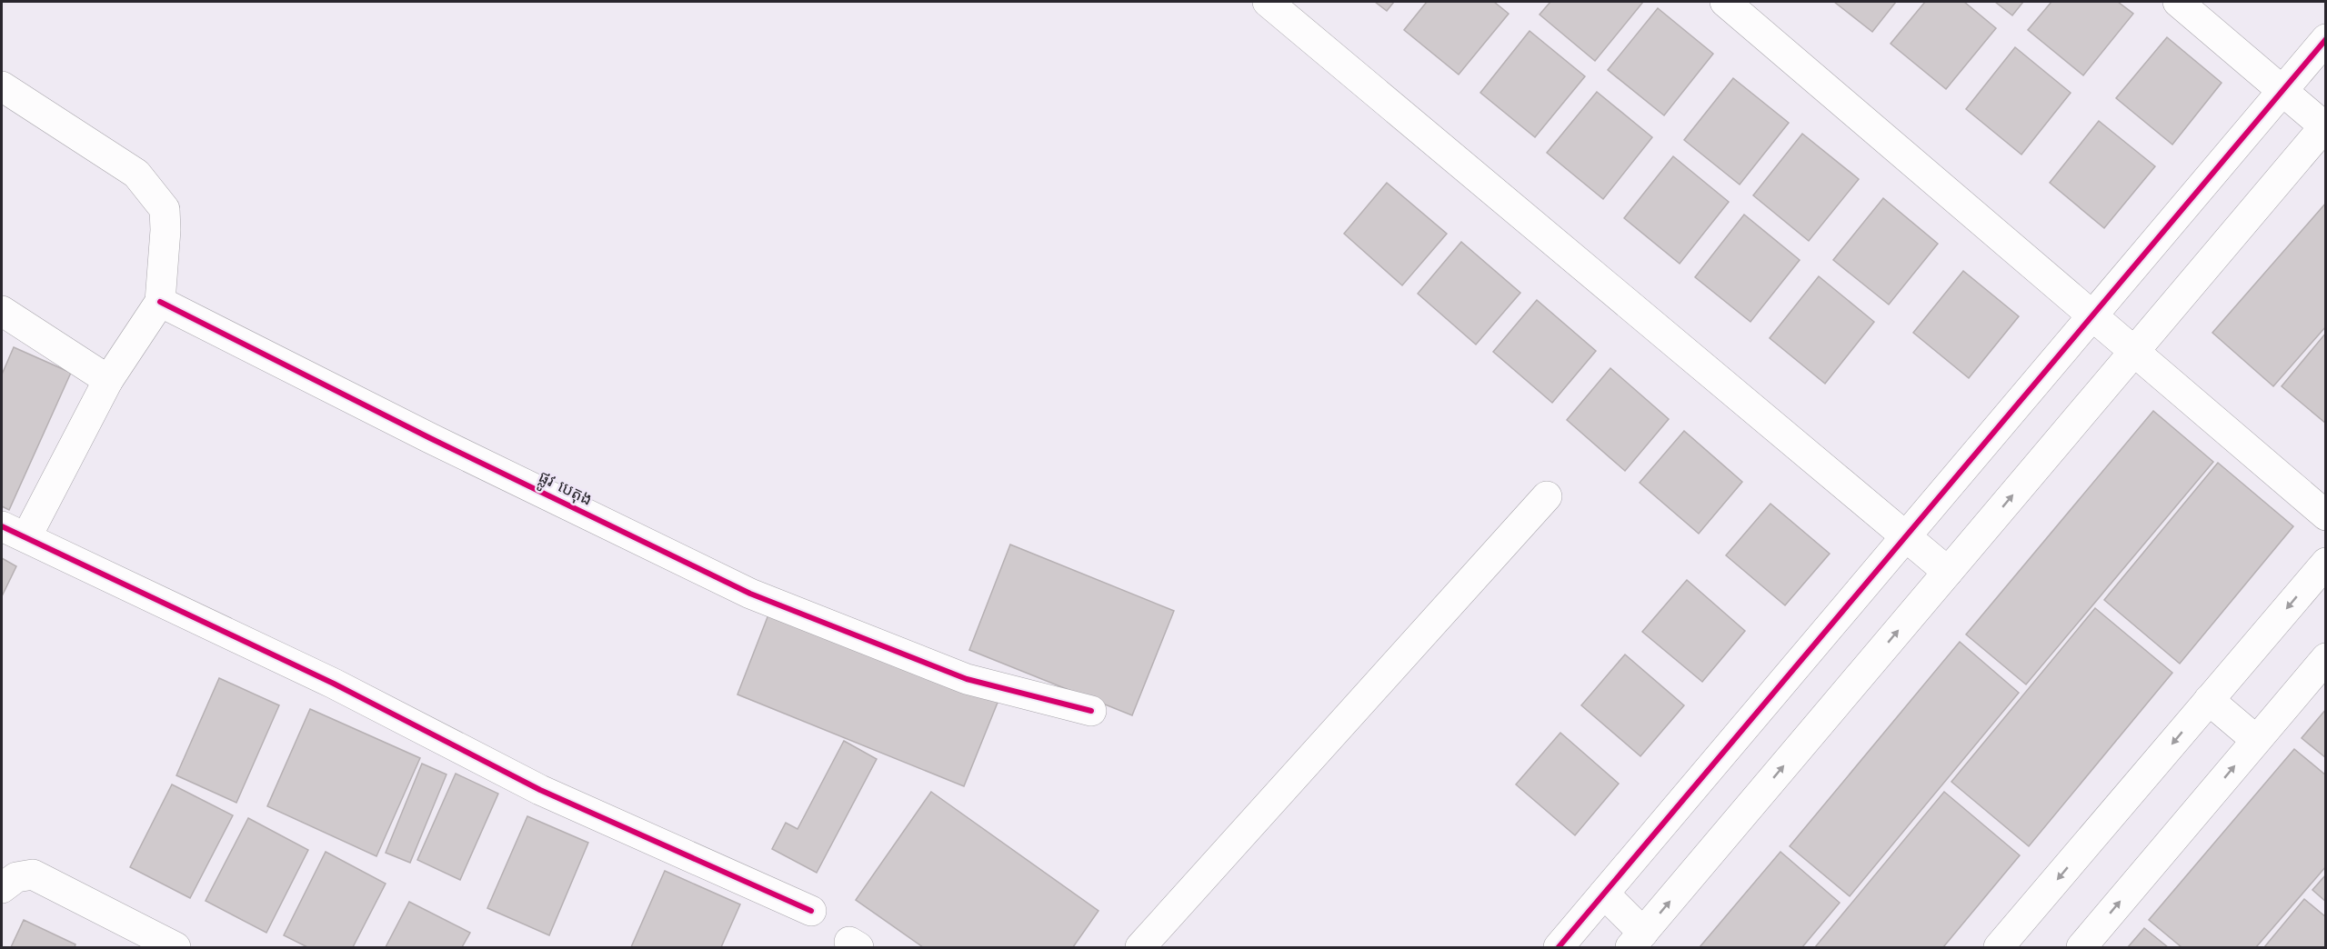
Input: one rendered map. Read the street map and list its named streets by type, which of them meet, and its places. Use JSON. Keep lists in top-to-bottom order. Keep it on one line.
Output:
{"streets":{"street":["ផ្លូវ បេតុង"]}}
